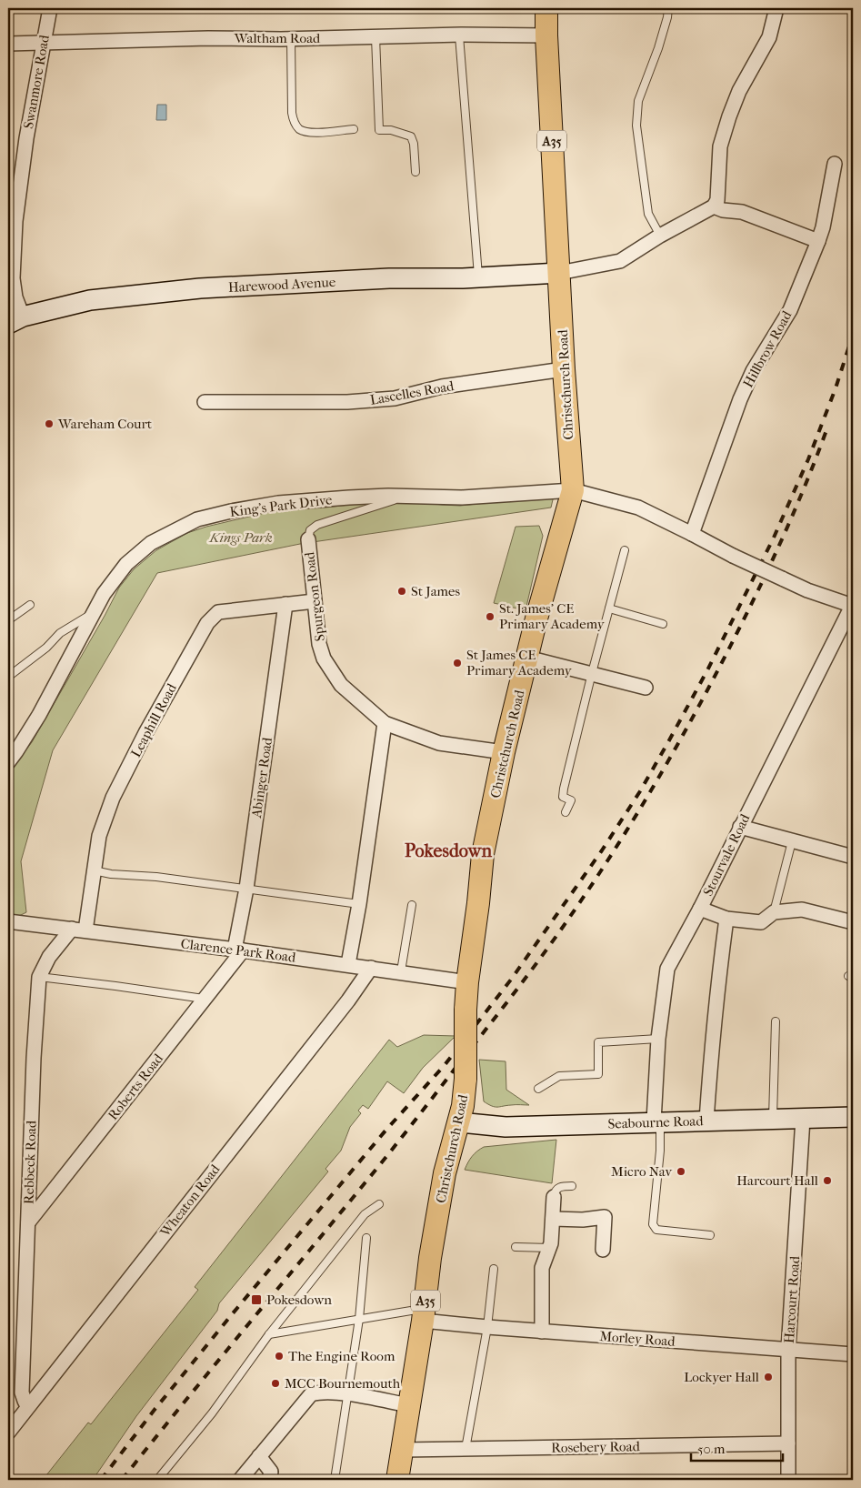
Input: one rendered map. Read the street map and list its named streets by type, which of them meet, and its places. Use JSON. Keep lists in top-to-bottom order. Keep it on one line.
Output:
{"streets":{"main road":["A35","Christchurch Road"],"street":["Waltham Road","Swanmore Road","Harewood Avenue","Hillbrow Road","Lascelles Road","King's Park Drive","Spurgeon Road","Leaphill Road","Abinger Road","Stourvale Road","Clarence Park Road","Roberts Road","Seabourne Road","Rebbeck Road","Wheaton Road","Harcourt Road","Morley Road","Rosebery Road"]},"crossings":[["Waltham Road","Swanmore Road"],["Waltham Road","Christchurch Road"],["Swanmore Road","Harewood Avenue"],["Harewood Avenue","Christchurch Road"],["Hillbrow Road","King's Park Drive"],["Christchurch Road","Lascelles Road"],["Christchurch Road","King's Park Drive"],["Christchurch Road","Spurgeon Road"],["Christchurch Road","Clarence Park Road"],["Christchurch Road","Seabourne Road"],["Christchurch Road","Morley Road"],["Christchurch Road","Rosebery Road"],["King's Park Drive","Stourvale Road"],["Spurgeon Road","Leaphill Road"],["Leaphill Road","Abinger Road"],["Leaphill Road","Clarence Park Road"],["Leaphill Road","Rebbeck Road"],["Abinger Road","Clarence Park Road"],["Abinger Road","Roberts Road"],["Stourvale Road","Seabourne Road"],["Clarence Park Road","Roberts Road"],["Clarence Park Road","Rebbeck Road"],["Clarence Park Road","Wheaton Road"],["Roberts Road","Rebbeck Road"],["Seabourne Road","Harcourt Road"],["Rebbeck Road","Wheaton Road"],["Harcourt Road","Morley Road"],["Harcourt Road","Rosebery Road"]],"districts":["Pokesdown"],"parks":["Kings Park"],"places":{"other":["Wareham Court","St James","St. James' CE Primary Academy","St James CE Primary Academy","Micro Nav","Harcourt Hall","The Engine Room","Lockyer Hall","MCC Bournemouth"],"transit":["Pokesdown"]},"scale_bar":"50 m"}
